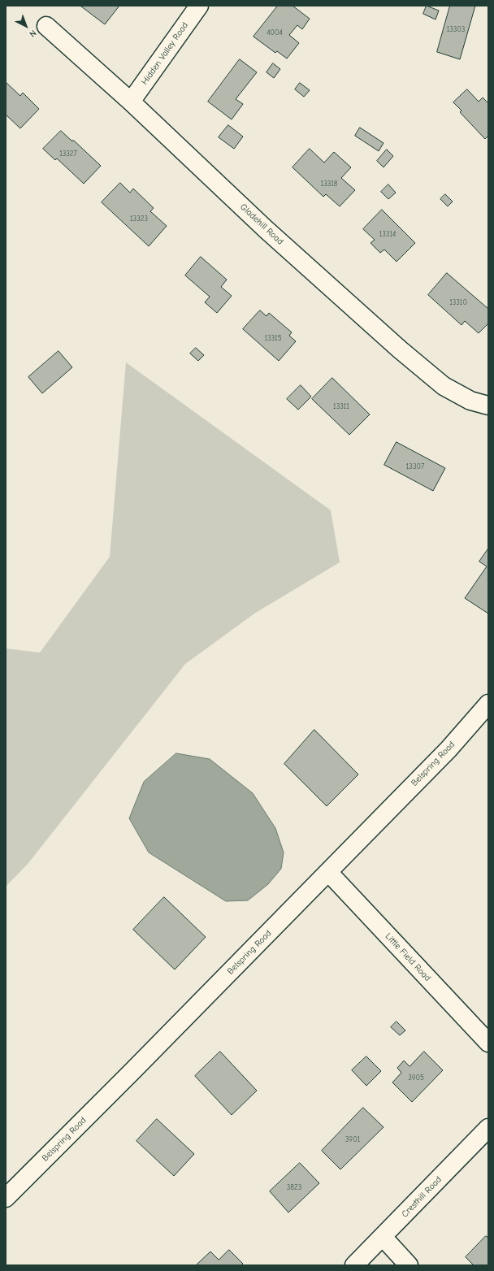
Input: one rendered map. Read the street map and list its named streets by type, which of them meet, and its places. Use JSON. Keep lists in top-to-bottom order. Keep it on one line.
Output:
{"streets":{"street":["Hidden Valley Road","Gladehill Road","Belspring Road","Little Field Road","Cresthill Road"]},"crossings":[["Hidden Valley Road","Gladehill Road"],["Belspring Road","Little Field Road"]],"house_numbers":["13303","4004","13327","13318","13323","13314","13310","13315","13311","13307","3905","3901","3823"],"north":"bottom right"}
